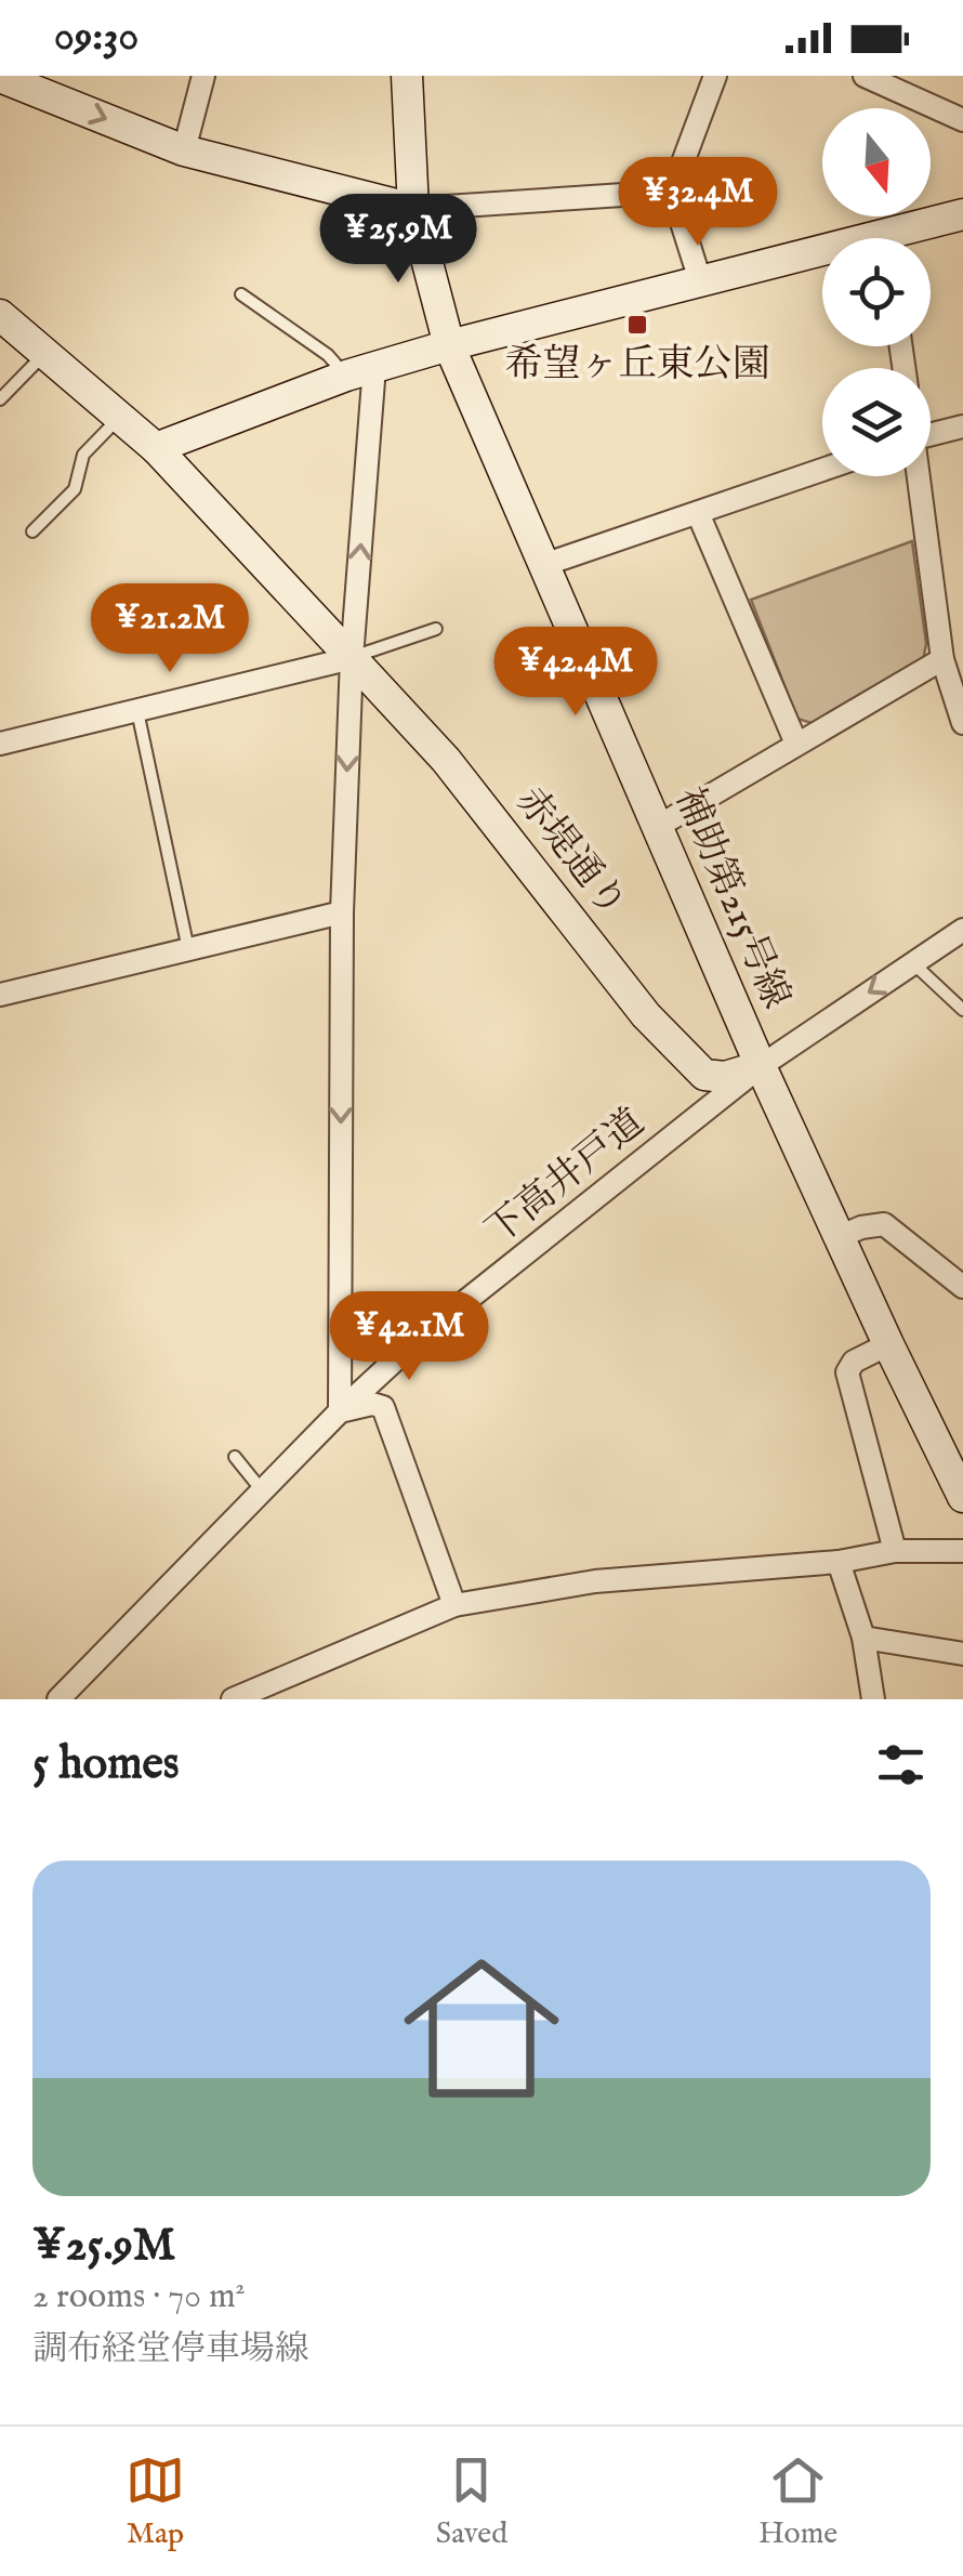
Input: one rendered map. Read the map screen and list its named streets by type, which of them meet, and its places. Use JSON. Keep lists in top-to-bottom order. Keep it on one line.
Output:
{"streets":{"street":["赤堤通り","補助第215号線","下高井戸道"]},"crossings":[["赤堤通り","補助第215号線"],["赤堤通り","下高井戸道"],["補助第215号線","下高井戸道"]],"places":{"transit":["希望ヶ丘東公園"]},"north":"bottom","page":{"status":"09:30","price":["¥32.4M","¥25.9M","¥21.2M","¥42.4M","¥42.1M"],"heading":"5 homes","list":[{"name":"¥25.9M","note":"2 rooms · 70 m² · 調布経堂停車場線"}],"tabs":["Map","Saved","Home"]}}
